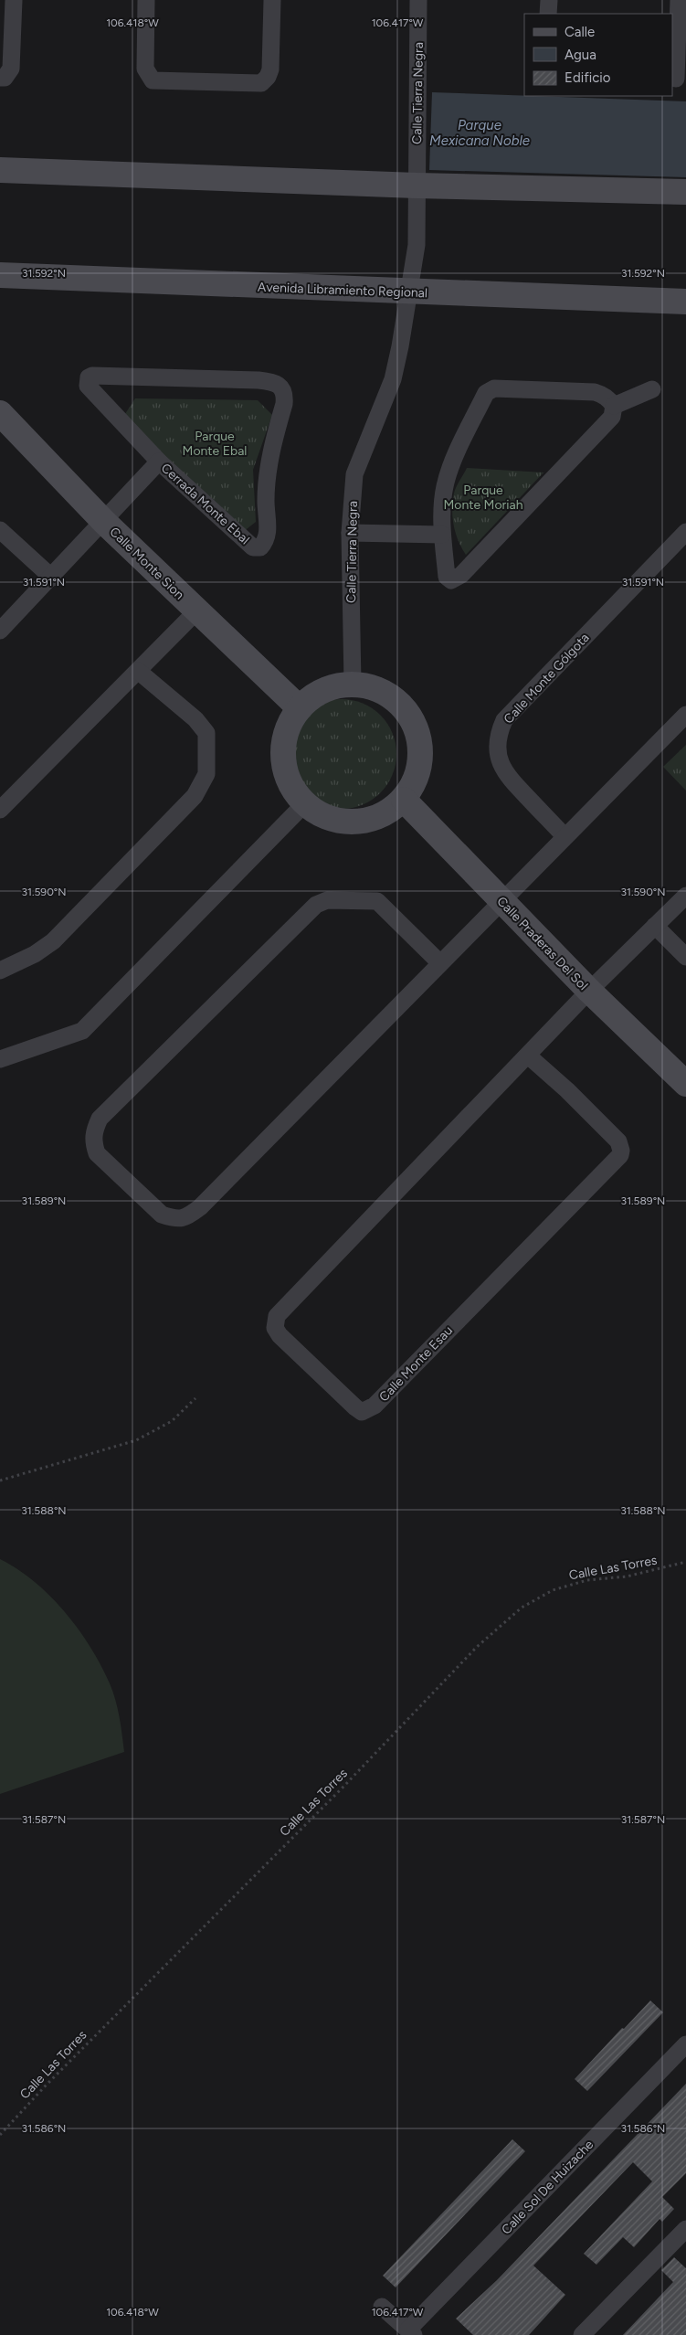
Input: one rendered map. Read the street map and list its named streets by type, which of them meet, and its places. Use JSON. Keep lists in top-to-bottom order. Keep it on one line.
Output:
{"streets":{"street":["Calle Tierra Negra","Avenida Libramiento Regional","Cerrada Monte Ebal","Calle Monte Sion","Calle Monte Gólgota","Calle Praderas Del Sol","Calle Monte Esau","Calle Sol De Huizache"],"path":["Calle Las Torres"]},"crossings":[["Calle Tierra Negra","Avenida Libramiento Regional"],["Calle Tierra Negra","Calle Monte Sion"],["Calle Tierra Negra","Calle Praderas Del Sol"],["Calle Monte Sion","Calle Praderas Del Sol"],["Calle Praderas Del Sol","Calle Monte Esau"]],"water":["Parque Mexicana Noble"],"parks":["Parque Monte Ebal","Parque Monte Moriah"],"legend":["Calle","Agua","Edificio"],"coordinates":["106.418°W","106.417°W","31.592°N","31.591°N","31.590°N","31.589°N","31.588°N","31.587°N","31.586°N"]}
